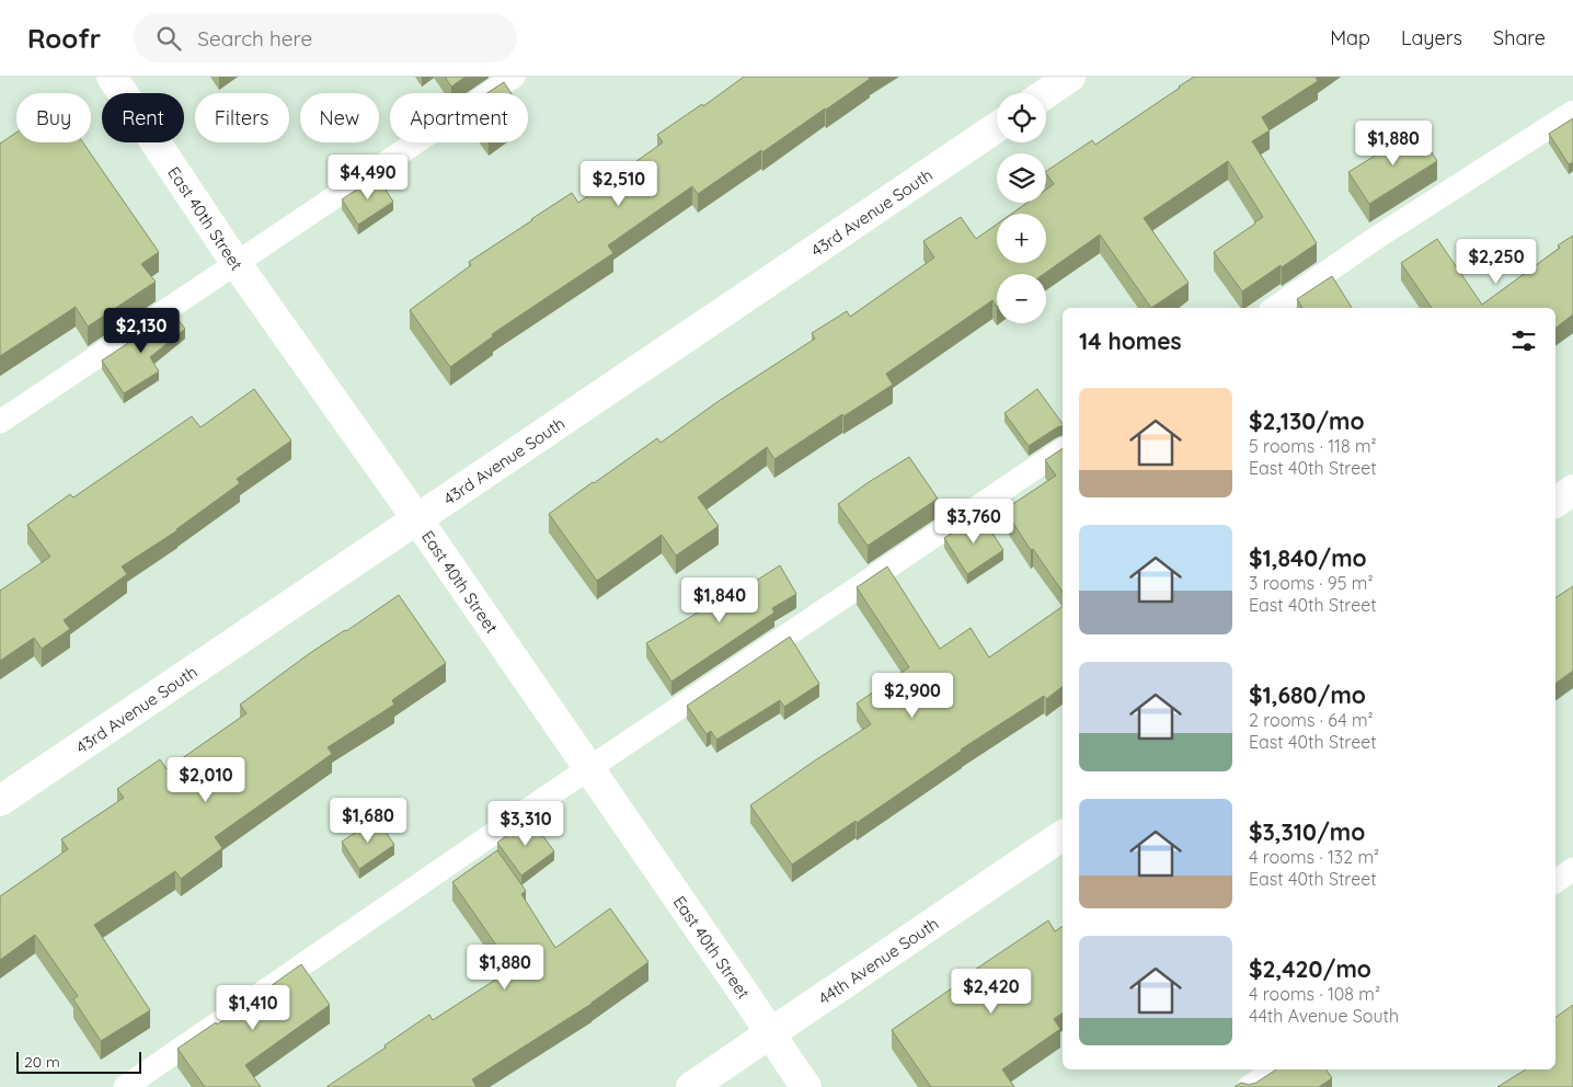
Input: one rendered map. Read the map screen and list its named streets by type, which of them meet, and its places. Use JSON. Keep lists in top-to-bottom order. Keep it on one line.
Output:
{"streets":{"street":["43rd Avenue South","East 40th Street","44th Avenue South"]},"crossings":[["43rd Avenue South","East 40th Street"],["East 40th Street","44th Avenue South"]],"scale_bar":"20 m","page":{"header":"Roofr","search":"Search here","nav":["Map","Layers","Share"],"map_buttons":["+","−"],"chip":["Buy","Rent","Filters","New","Apartment"],"price":["$1,880","$4,490","$2,510","$2,250","$2,130","$3,760","$1,840","$2,900","$2,010","$1,680","$3,310","$1,880","$2,420","$1,410"],"heading":"14 homes","list":[{"name":"$2,130/mo","note":"5 rooms · 118 m² · East 40th Street"},{"name":"$1,840/mo","note":"3 rooms · 95 m² · East 40th Street"},{"name":"$1,680/mo","note":"2 rooms · 64 m² · East 40th Street"},{"name":"$3,310/mo","note":"4 rooms · 132 m² · East 40th Street"},{"name":"$2,420/mo","note":"4 rooms · 108 m² · 44th Avenue South"}],"scale":"20 m"}}
